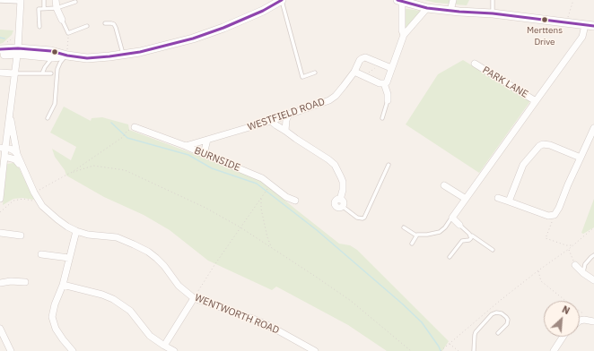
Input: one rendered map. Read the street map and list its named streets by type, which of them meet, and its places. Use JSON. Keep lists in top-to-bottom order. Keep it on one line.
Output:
{"streets":{"street":["PARK LANE","WESTFIELD ROAD","BURNSIDE","WENTWORTH ROAD"]},"crossings":[["WESTFIELD ROAD","BURNSIDE"]],"places":["Merttens Drive"],"north":"top right"}
